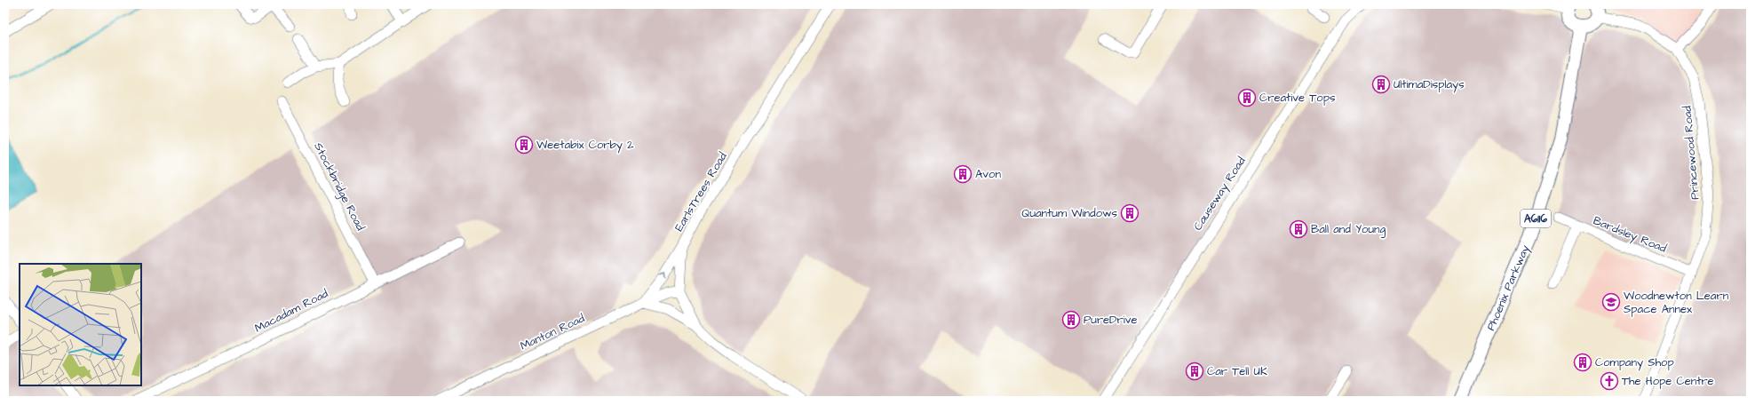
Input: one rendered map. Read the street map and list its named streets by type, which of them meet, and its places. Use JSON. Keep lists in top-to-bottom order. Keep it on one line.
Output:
{"streets":{"main road":["A6116","Phoenix Parkway"],"street":["Princewood Road","Stockbridge Road","EarlsTrees Road","Causeway Road","Bardsley Road","Macadam Road","Manton Road"]},"crossings":[["Princewood Road","Bardsley Road"],["Stockbridge Road","Macadam Road"],["EarlsTrees Road","Manton Road"]],"places":{"building":["UltimaDisplays","Creative Tops","Weetabix Corby 2","Avon","Quantum Windows","Ball and Young","PureDrive","Company Shop","Car Tell UK"],"school or university":["Woodnewton Learn Space Annex"],"church":["The Hope Centre"]}}
